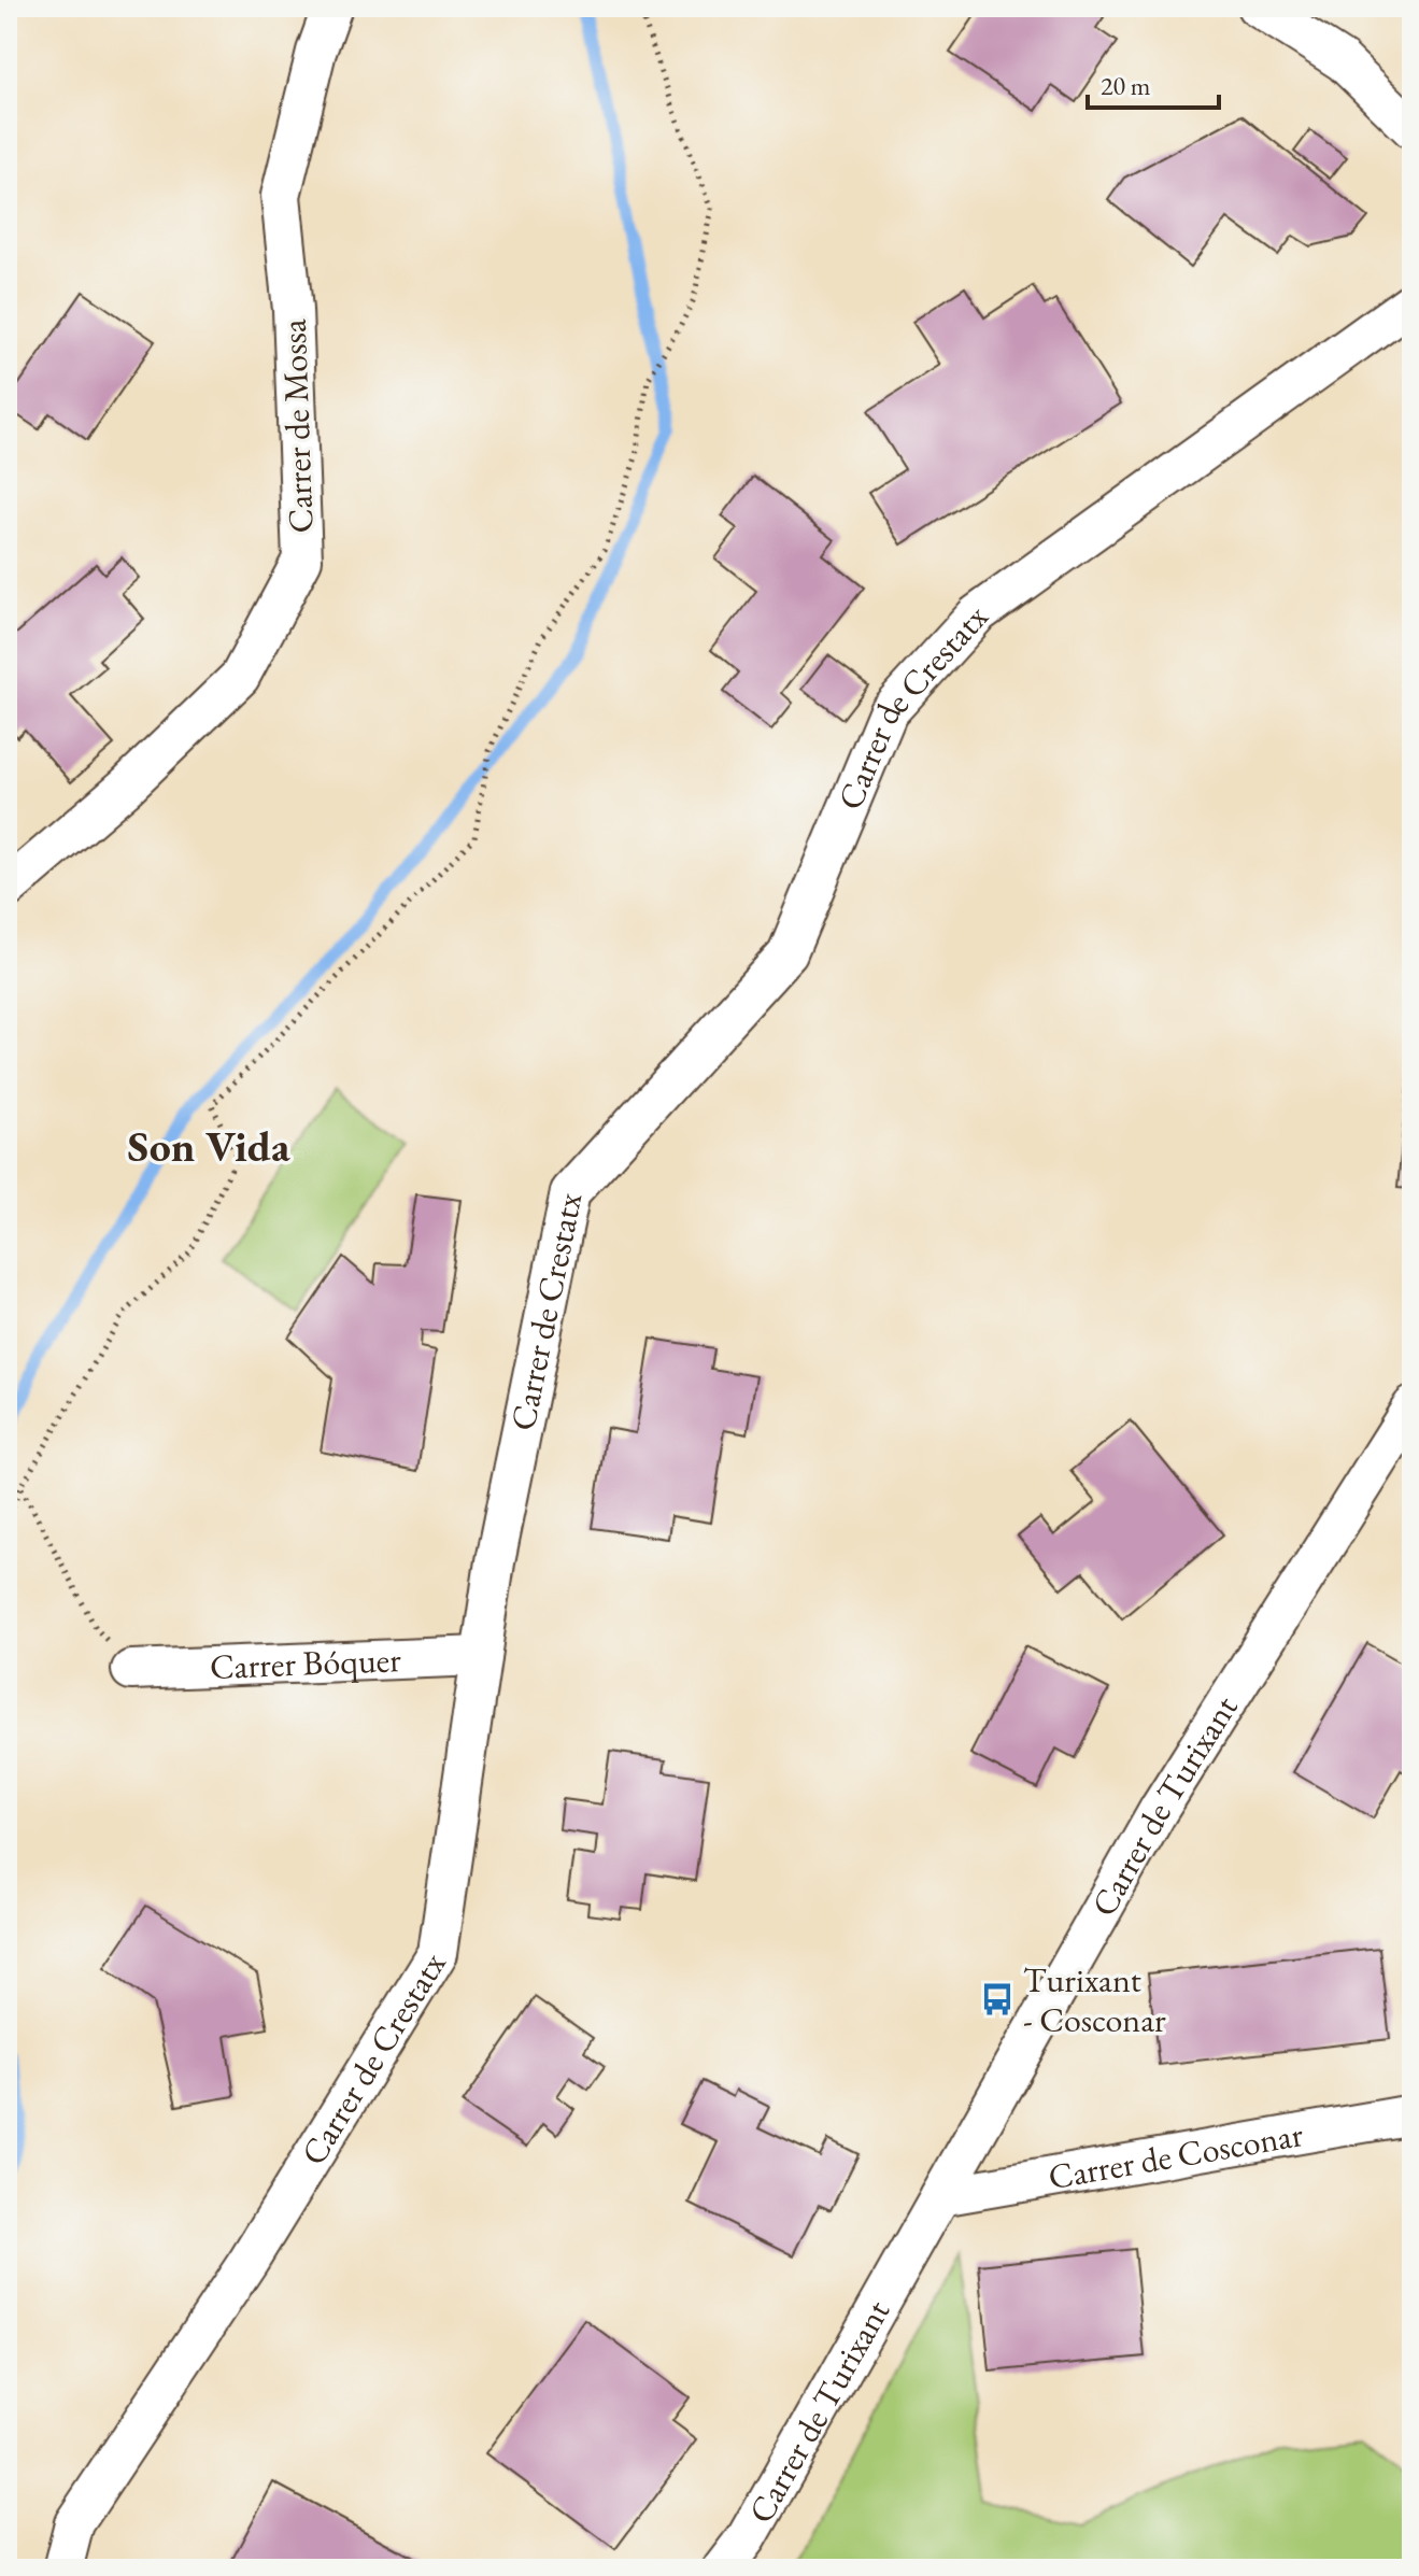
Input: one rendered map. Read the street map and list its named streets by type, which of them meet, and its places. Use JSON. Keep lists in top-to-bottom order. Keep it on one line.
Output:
{"streets":{"street":["Carrer de Mossa","Carrer de Crestatx","Carrer Bóquer","Carrer de Turixant","Carrer de Cosconar"]},"crossings":[["Carrer de Crestatx","Carrer Bóquer"],["Carrer de Turixant","Carrer de Cosconar"]],"districts":["Son Vida"],"places":{"bus stop":["Turixant - Cosconar"]},"scale_bar":"20 m"}
